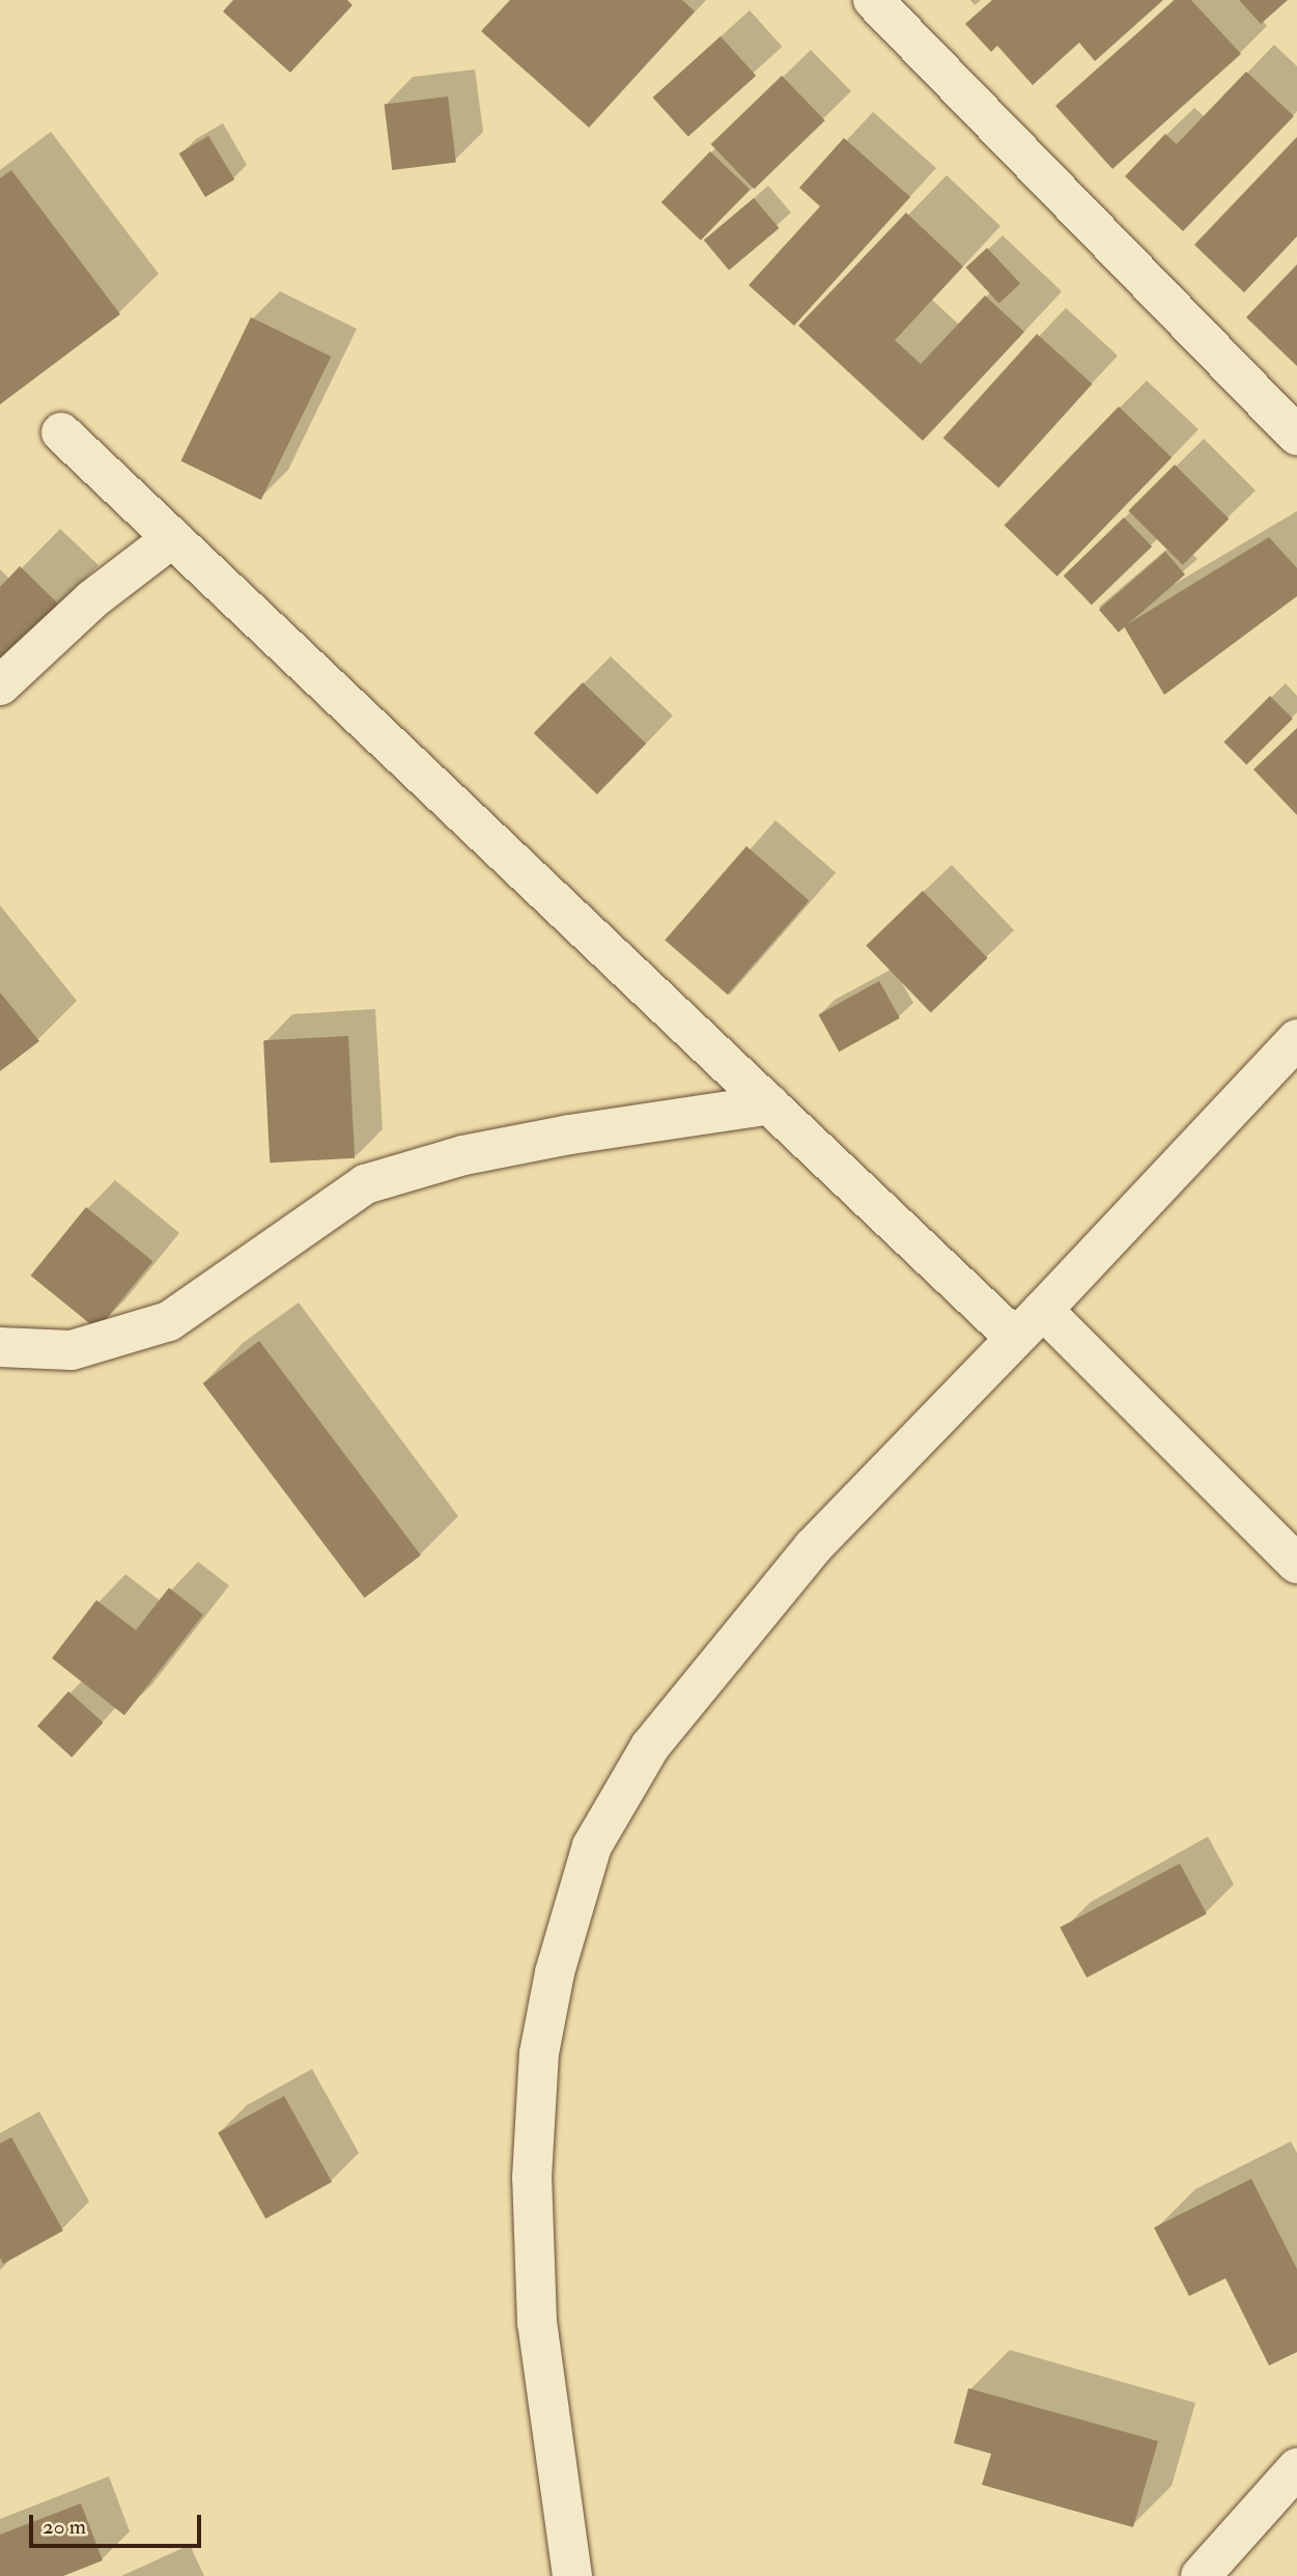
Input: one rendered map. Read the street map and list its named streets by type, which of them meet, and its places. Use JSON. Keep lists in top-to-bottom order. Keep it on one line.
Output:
{"scale_bar":"20 m"}
